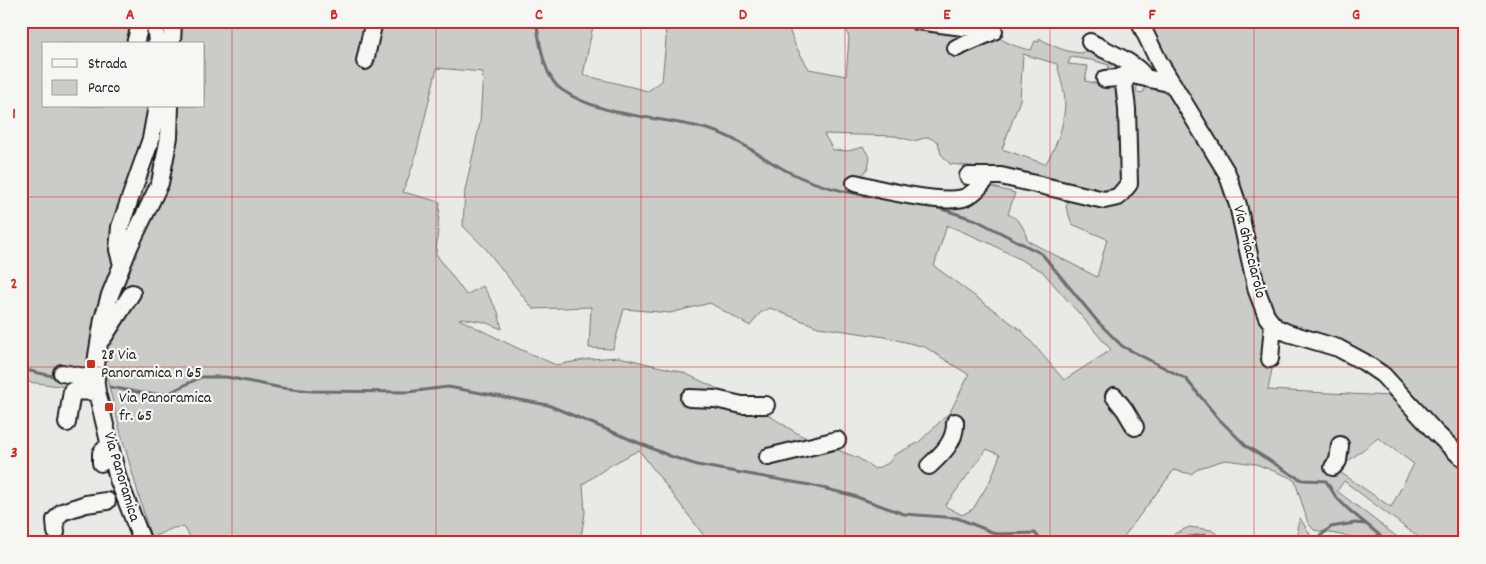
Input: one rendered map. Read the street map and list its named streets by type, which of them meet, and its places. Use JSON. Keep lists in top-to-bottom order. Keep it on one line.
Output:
{"streets":{"street":["Via Ghiacciarolo","Via Panoramica"]},"places":{"transit":["28 Via Panoramica n 65","Via Panoramica fr. 65"]},"legend":["Strada","Parco"],"grid":{"columns":["A","B","C","D","E","F","G"],"rows":["1","2","3"]}}
